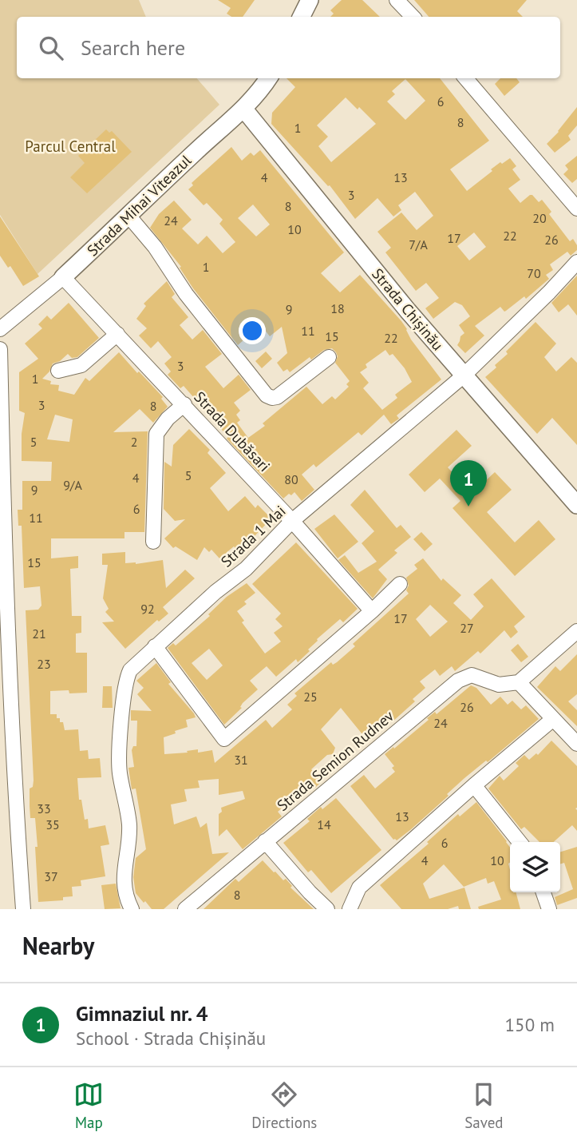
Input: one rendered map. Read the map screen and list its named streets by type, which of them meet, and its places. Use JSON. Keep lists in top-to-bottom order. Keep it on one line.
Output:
{"streets":{"street":["Strada Mihai Viteazul","Strada Chișinău","Strada Dubăsari","Strada 1 Mai","Strada Semion Rudnev"]},"crossings":[["Strada Mihai Viteazul","Strada Chișinău"],["Strada Mihai Viteazul","Strada Dubăsari"],["Strada Chișinău","Strada 1 Mai"],["Strada Dubăsari","Strada 1 Mai"]],"parks":["Parcul Central"],"house_numbers":["6","8","1","4","13","3","8","20","24","10","22","17","26","7/A","1","70","18","9","11","15","22","3","1","3","8","5","2","5","4","80","9/A","9","6","11","15","92","17","27","21","23","25","26","24","31","33","13","35","14","6","4","10","37","8"],"page":{"search":"Search here","pins":"1","heading":"Nearby","list":[{"mark":"1","name":"Gimnaziul nr. 4","note":"School · Strada Chișinău","value":"150 m"}],"nav":["Map","Directions","Saved"]}}
